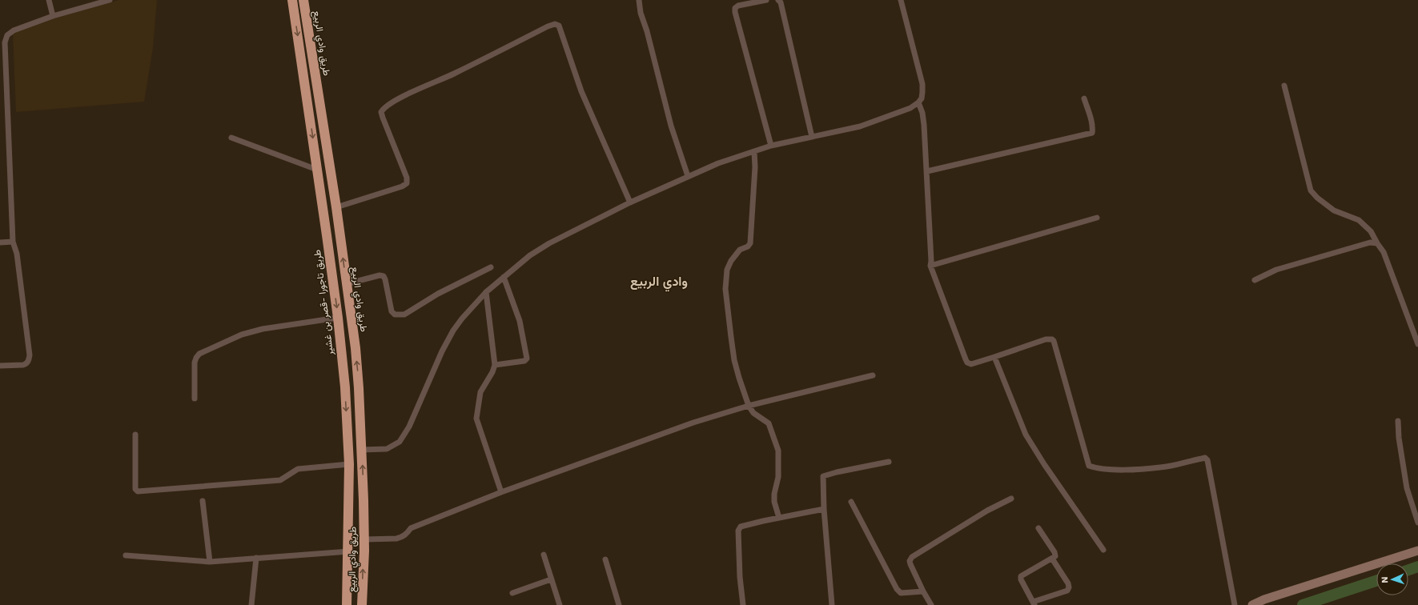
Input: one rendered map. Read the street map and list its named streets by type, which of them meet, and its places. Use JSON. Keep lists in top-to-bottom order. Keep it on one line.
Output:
{"streets":{"highway":["طريق وادي الربيع","طريق تاجورا -قصر بن غشير"]},"one_way":["طريق وادي الربيع","طريق تاجورا -قصر بن غشير"],"districts":["وادي الربيع"],"north":"left"}
